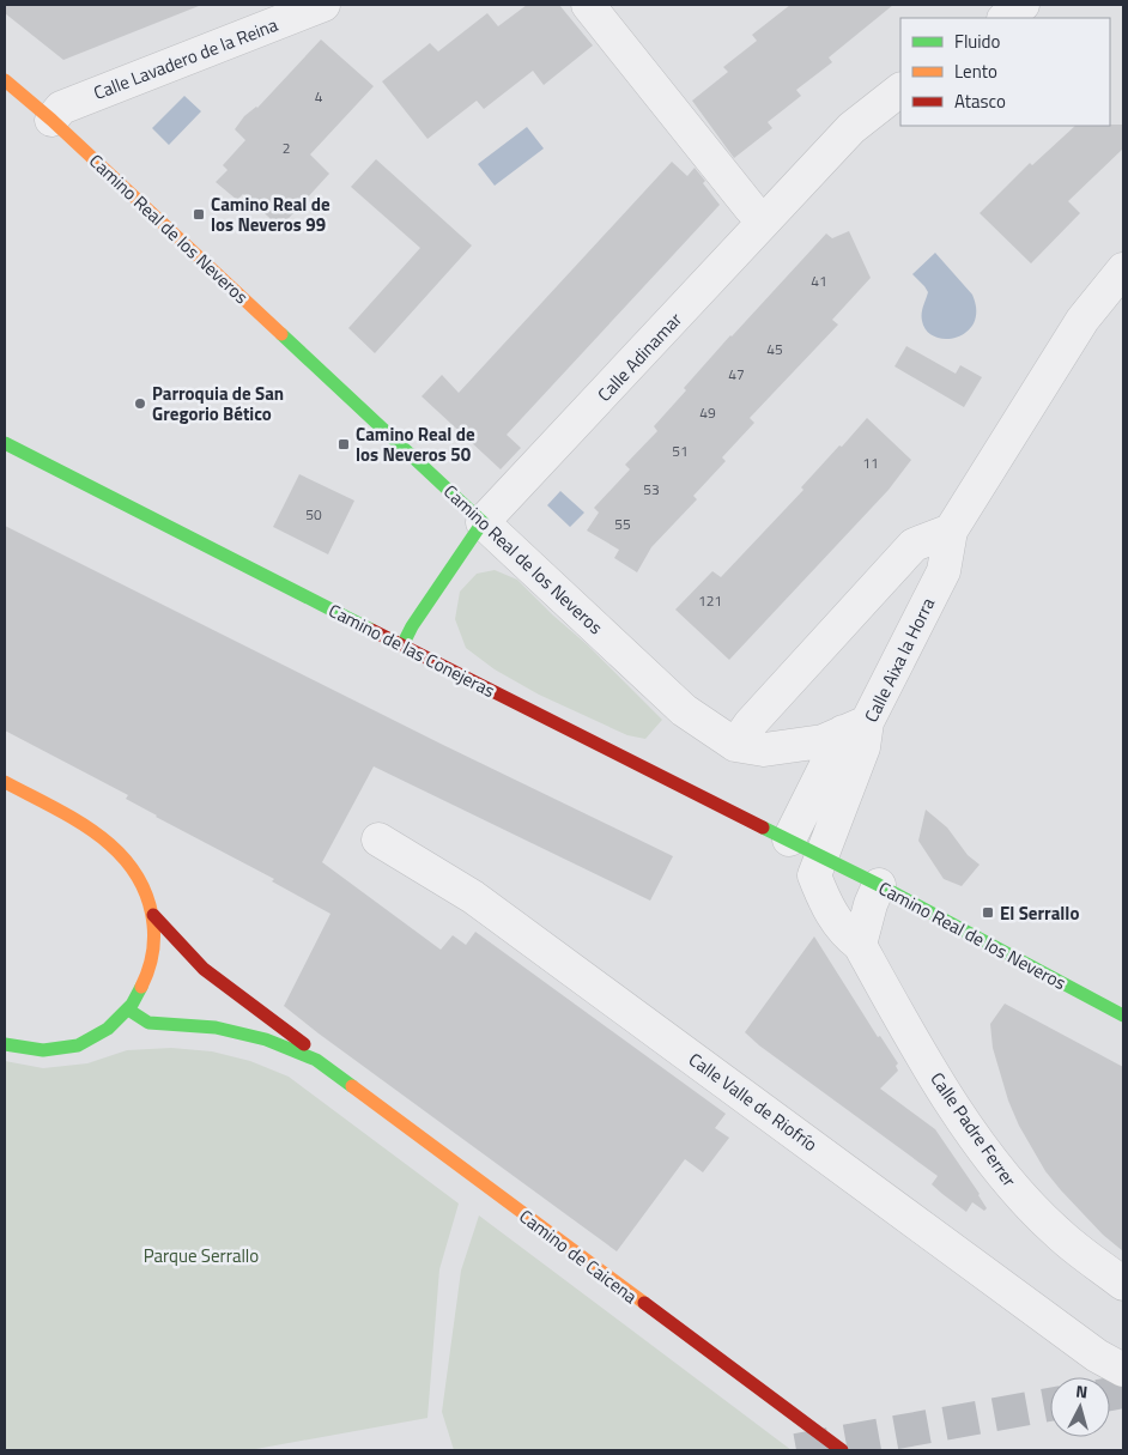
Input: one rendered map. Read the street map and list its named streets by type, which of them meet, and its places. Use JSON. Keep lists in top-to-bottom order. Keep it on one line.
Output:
{"streets":{"street":["Calle Lavadero de la Reina","Camino Real de los Neveros","Calle Adinamar","Camino de las Conejeras","Calle Aixa la Horra","Calle Valle de Riofrío","Calle Padre Ferrer","Camino de Caicena"]},"crossings":[["Calle Lavadero de la Reina","Camino Real de los Neveros"],["Camino Real de los Neveros","Calle Adinamar"],["Camino Real de los Neveros","Camino de las Conejeras"],["Camino Real de los Neveros","Calle Aixa la Horra"],["Camino Real de los Neveros","Calle Padre Ferrer"],["Calle Adinamar","Camino de las Conejeras"],["Camino de las Conejeras","Calle Aixa la Horra"],["Camino de las Conejeras","Calle Padre Ferrer"],["Calle Aixa la Horra","Calle Padre Ferrer"]],"parks":["Parque Serrallo"],"places":{"transit":["Camino Real de los Neveros 99","Camino Real de los Neveros 50","El Serrallo"],"other":["Parroquia de San Gregorio Bético"]},"house_numbers":["4","2","41","45","47","49","51","11","53","50","55","121"],"legend":["Fluido","Lento","Atasco"],"north":"top"}
